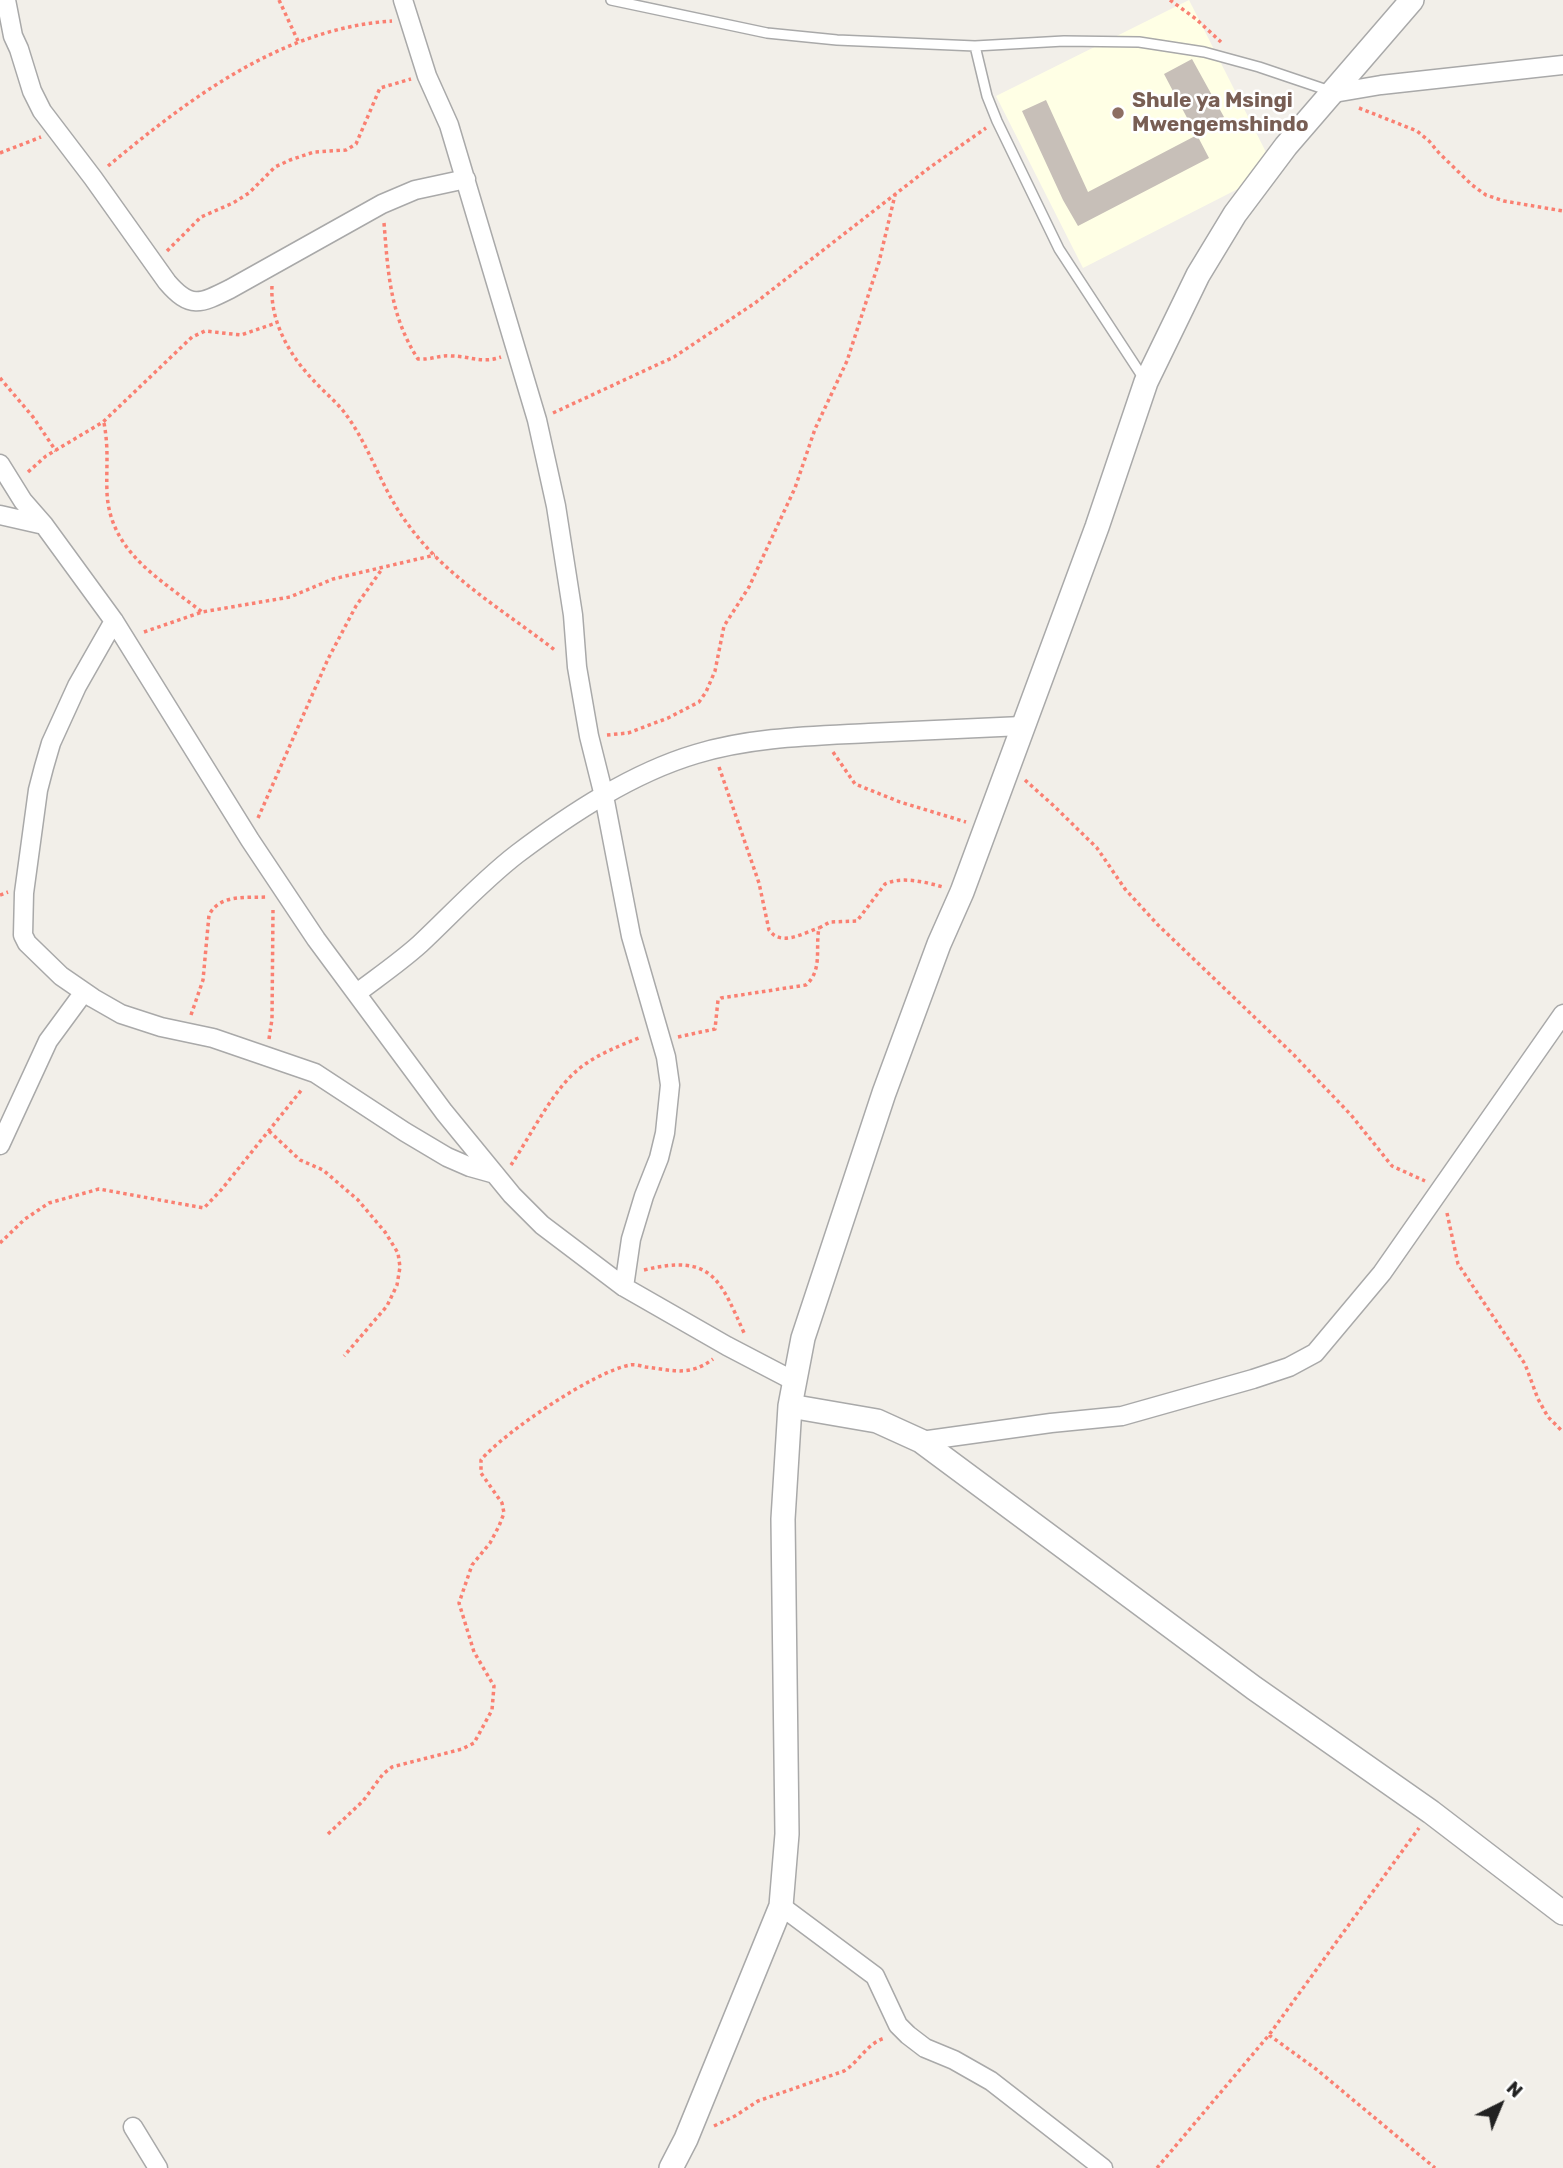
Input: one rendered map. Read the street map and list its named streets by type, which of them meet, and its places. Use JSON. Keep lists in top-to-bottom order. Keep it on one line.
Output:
{"places":["Shule ya Msingi Mwengemshindo"],"north":"top right"}
